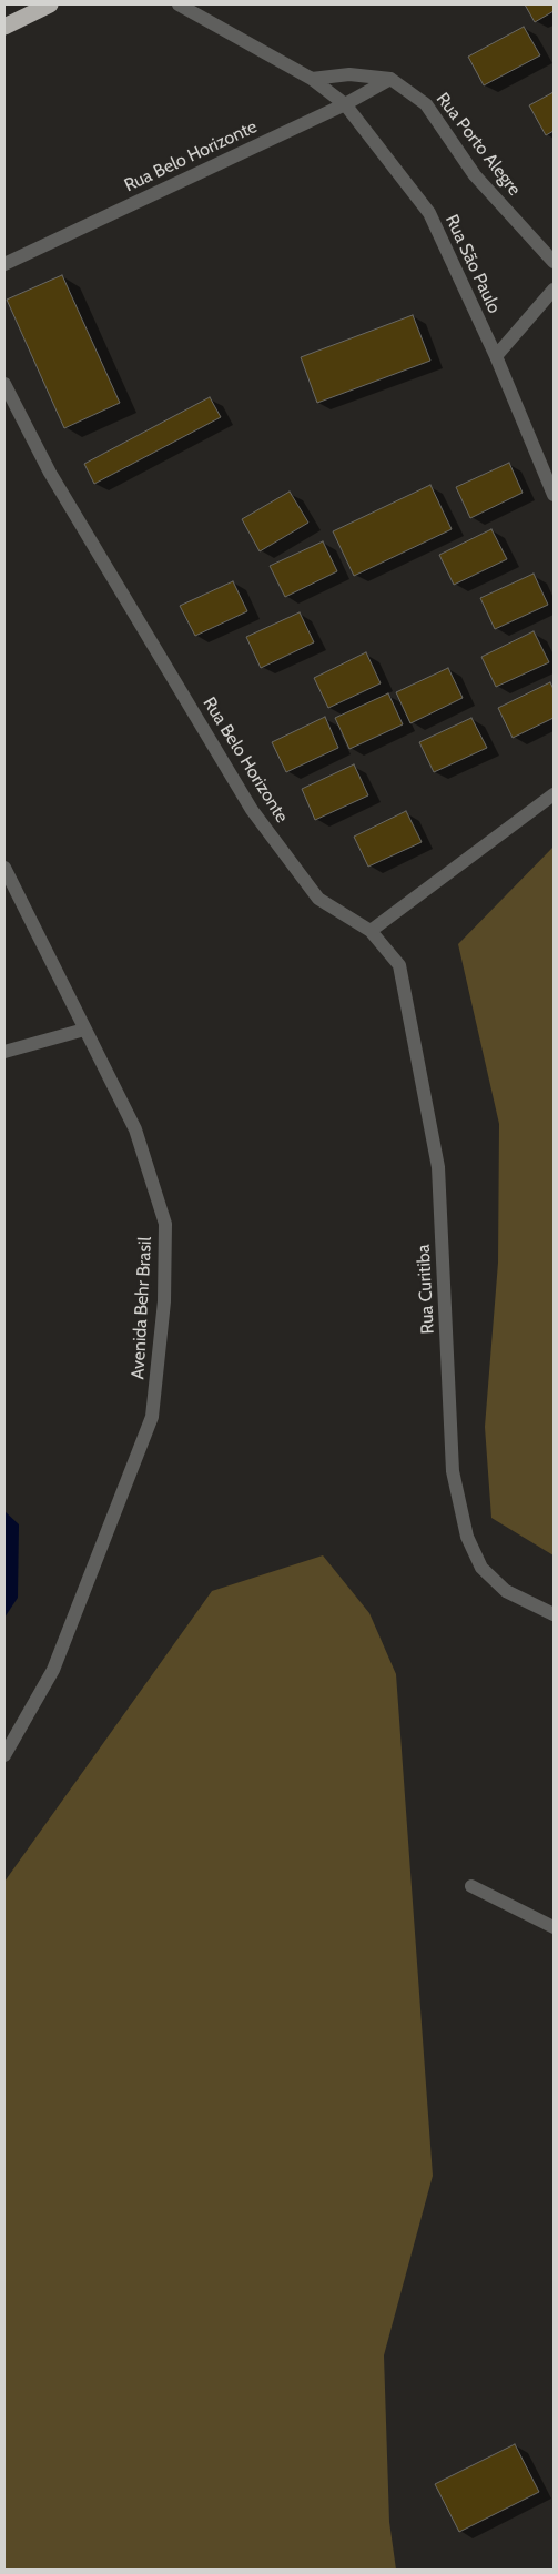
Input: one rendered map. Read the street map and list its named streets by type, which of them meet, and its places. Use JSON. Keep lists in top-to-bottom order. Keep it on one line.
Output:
{"streets":{"street":["Rua Porto Alegre","Rua Belo Horizonte","Rua São Paulo","Rua Curitiba","Avenida Behr Brasil"]},"crossings":[["Rua Porto Alegre","Rua Belo Horizonte"],["Rua Belo Horizonte","Rua São Paulo"],["Rua Belo Horizonte","Rua Curitiba"]]}
